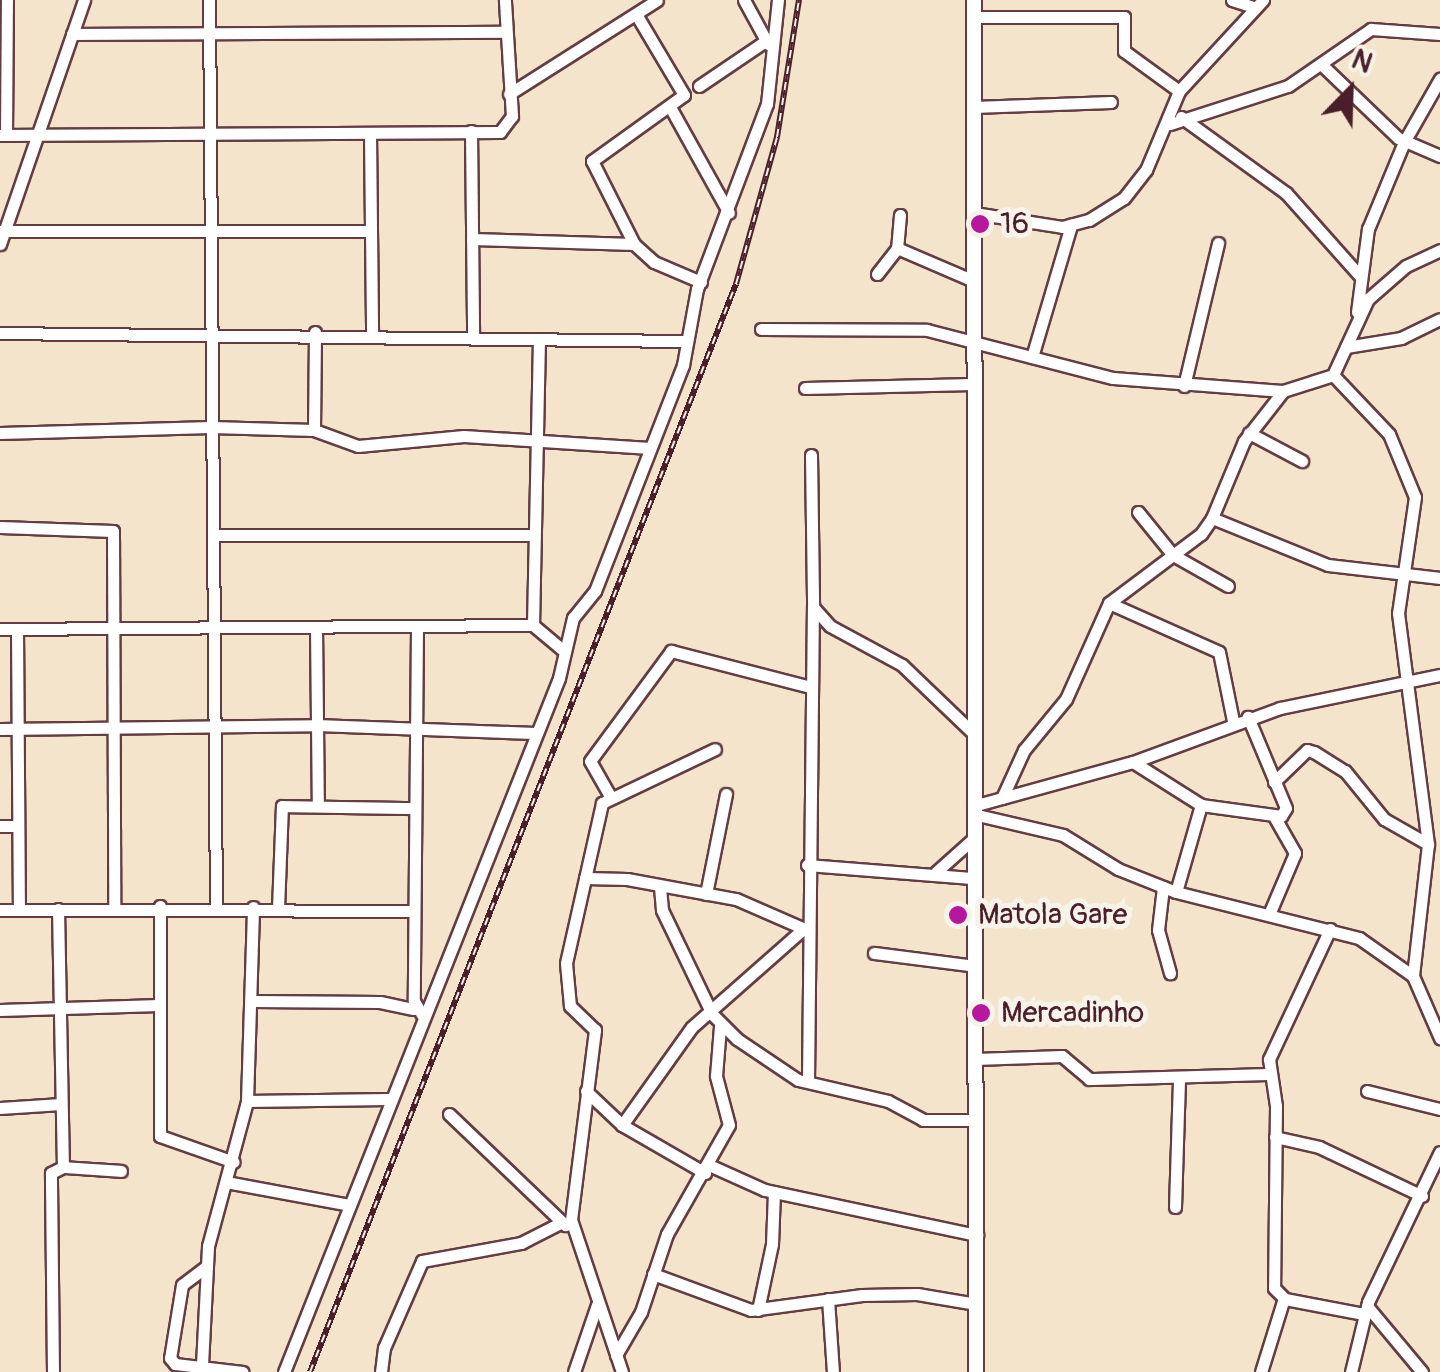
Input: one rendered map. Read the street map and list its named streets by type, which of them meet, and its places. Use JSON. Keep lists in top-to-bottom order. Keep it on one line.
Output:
{"places":["16","Matola Gare","Mercadinho"],"north":"top right"}
